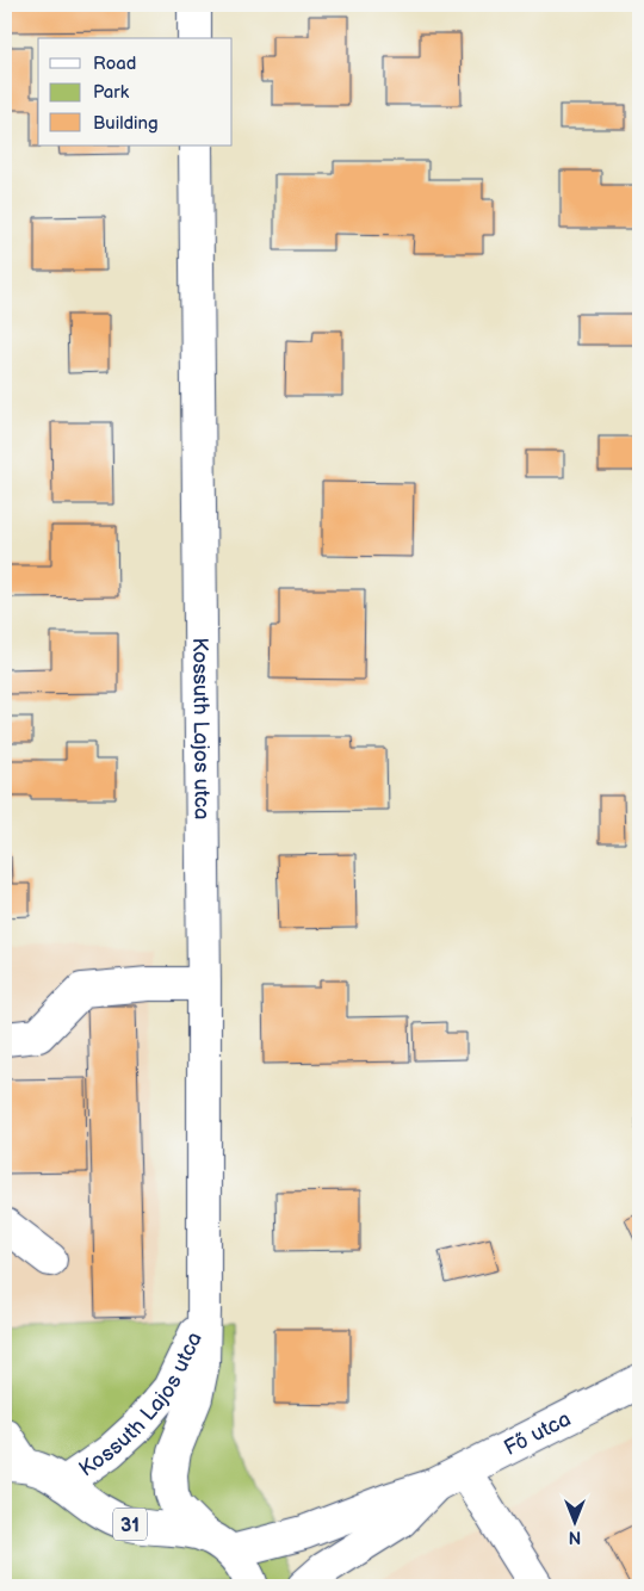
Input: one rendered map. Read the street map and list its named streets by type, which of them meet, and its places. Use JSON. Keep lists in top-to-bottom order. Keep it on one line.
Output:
{"streets":{"street":["Kossuth Lajos utca","Fő utca","31"]},"crossings":[["Kossuth Lajos utca","Fő utca"],["Kossuth Lajos utca","31"],["Fő utca","31"]],"legend":["Road","Park","Building"],"north":"bottom"}
